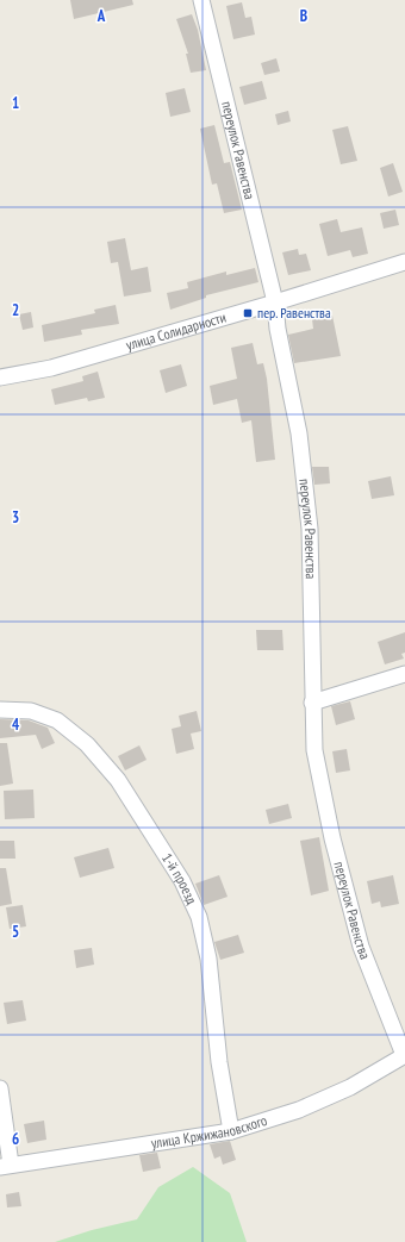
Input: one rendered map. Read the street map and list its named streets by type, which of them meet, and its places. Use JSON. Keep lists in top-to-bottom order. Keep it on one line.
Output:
{"streets":{"street":["переулок Равенства","улица Солидарности","1-й проезд","улица Кржижановского"]},"crossings":[["переулок Равенства","улица Солидарности"],["переулок Равенства","улица Кржижановского"],["1-й проезд","улица Кржижановского"]],"places":{"transit":["пер. Равенства"]},"grid":{"columns":["A","B"],"rows":["1","2","3","4","5","6"]}}
